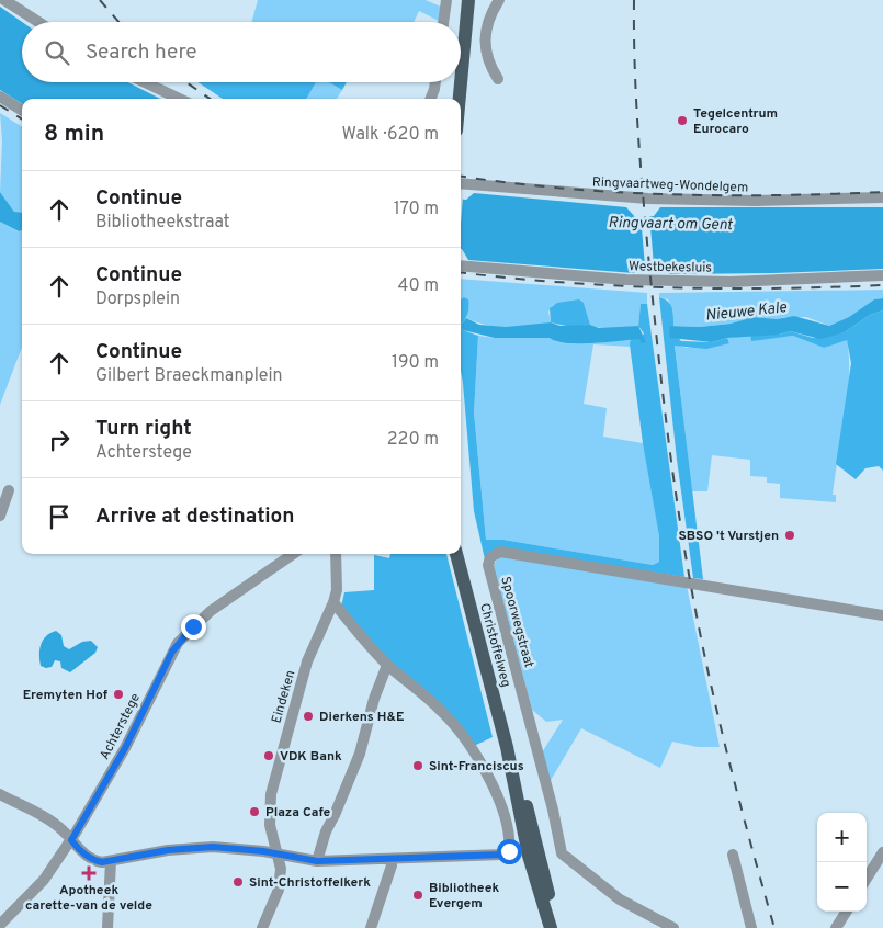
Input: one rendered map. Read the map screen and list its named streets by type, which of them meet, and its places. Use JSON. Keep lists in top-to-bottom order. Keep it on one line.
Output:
{"streets":{"main road":["Christoffelweg"],"street":["Ringvaartweg-Wondelgem","Westbekesluis","Spoorwegstraat","Eindeken","Achterstege"]},"water":["Ringvaart om Gent","Nieuwe Kale"],"places":{"other":["Tegelcentrum Eurocaro","SBSO 't Vurstjen","Eremyten Hof","Dierkens H&E","VDK Bank","Sint-Franciscus","Plaza Cafe","Sint-Christoffelkerk","Bibliotheek Evergem"],"health":["Apotheek carette-van de velde"]},"page":{"search":"Search here","heading":["8 min","Walk · 620 m"],"list":[["Continue","Bibliotheekstraat","170 m"],["Continue","Dorpsplein","40 m"],["Continue","Gilbert Braeckmanplein","190 m"],["Turn right","Achterstege","220 m"],"Arrive at destination"],"map_buttons":["+","−"]}}
